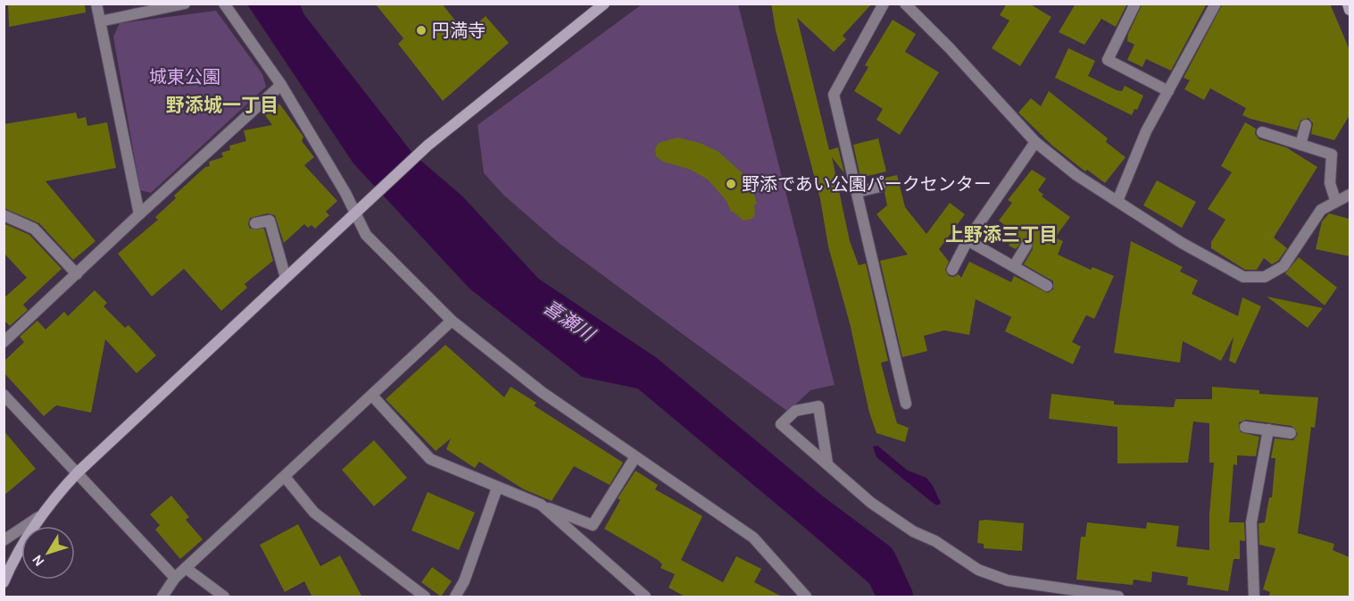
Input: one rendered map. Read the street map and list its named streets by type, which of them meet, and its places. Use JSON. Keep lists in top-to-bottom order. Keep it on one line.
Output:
{"districts":["野添城一丁目","上野添三丁目"],"water":["喜瀬川"],"parks":["城東公園"],"places":["円満寺","野添であい公園パークセンター"],"north":"bottom left"}
